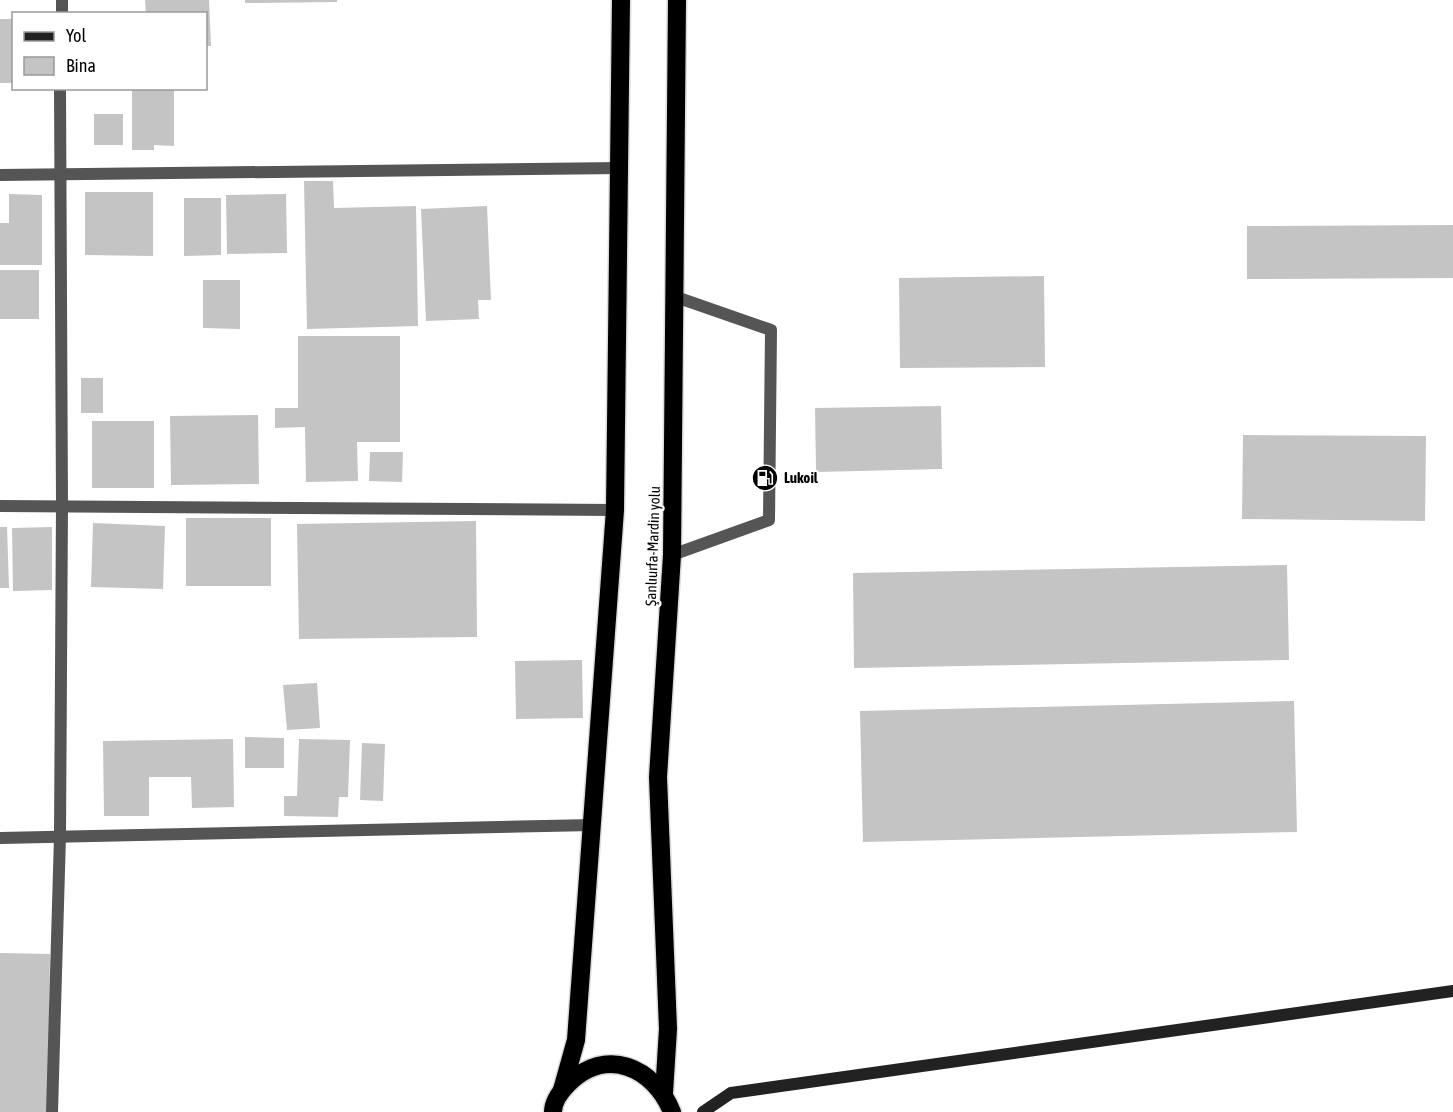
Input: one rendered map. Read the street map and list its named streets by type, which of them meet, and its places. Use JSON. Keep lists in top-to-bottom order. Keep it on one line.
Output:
{"streets":{"highway":["Şanlıurfa-Mardin yolu"]},"places":{"fuel station":["Lukoil"]},"legend":["Yol","Bina"]}
